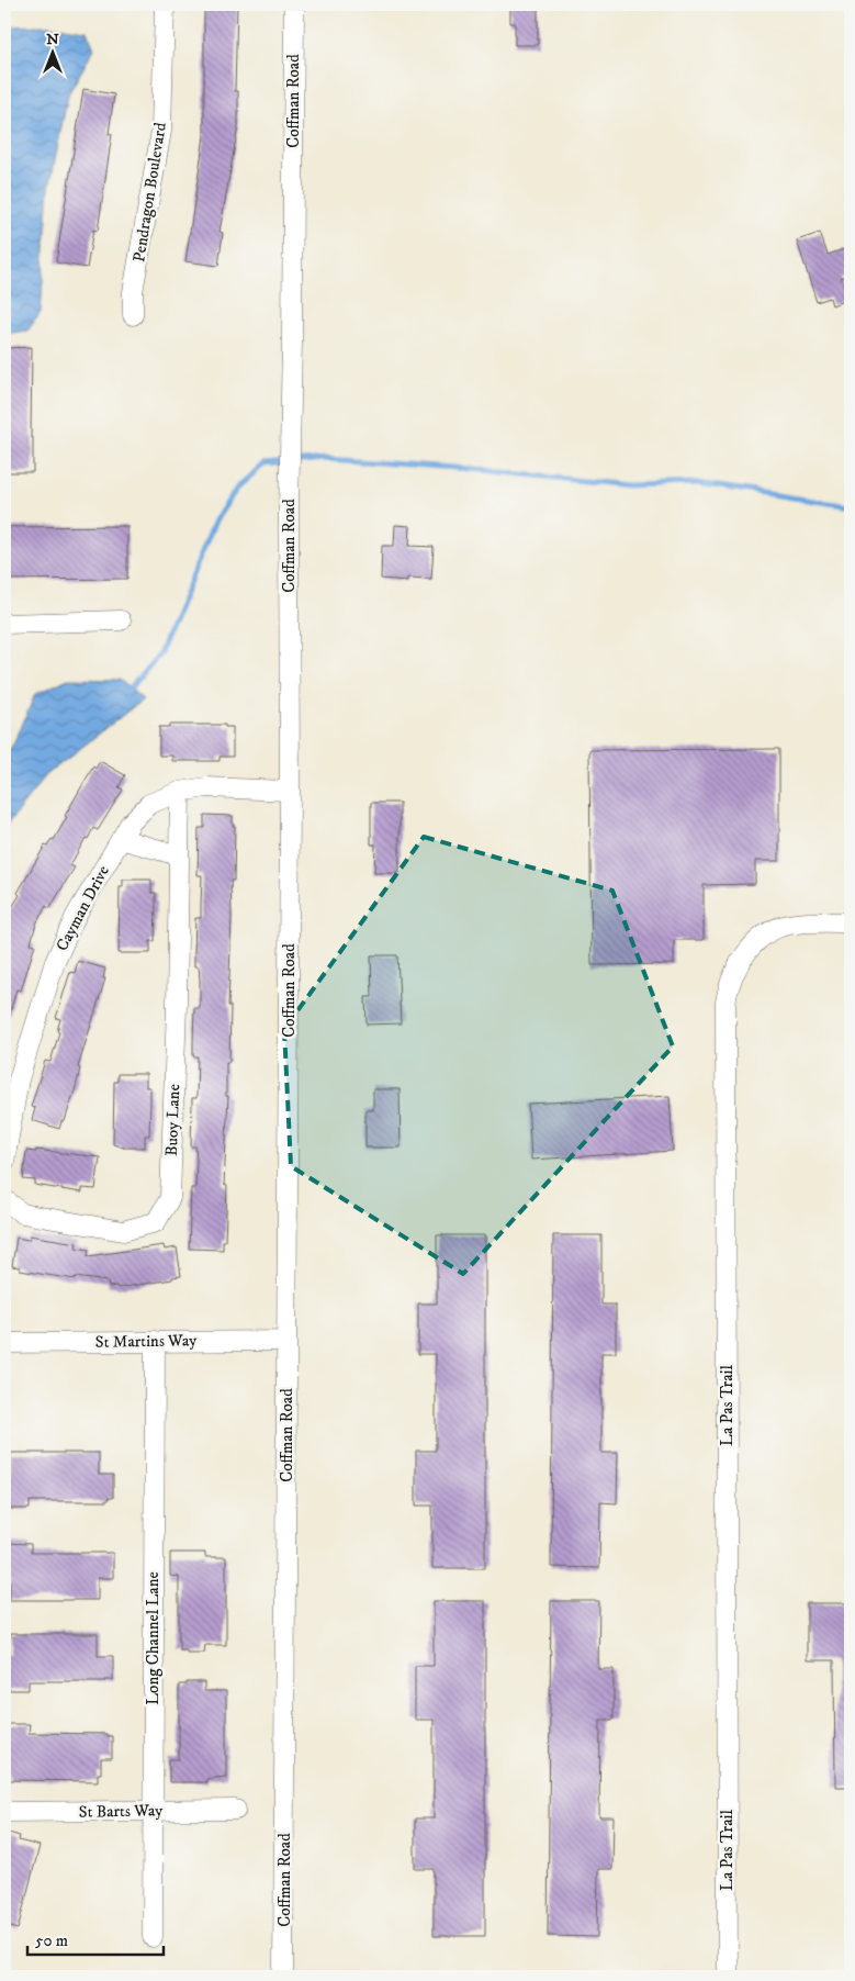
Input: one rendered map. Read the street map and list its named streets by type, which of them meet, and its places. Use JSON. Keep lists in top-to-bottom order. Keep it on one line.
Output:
{"streets":{"street":["Coffman Road","Pendragon Boulevard","Cayman Drive","Buoy Lane","St Martins Way","La Pas Trail","Long Channel Lane","St Barts Way"]},"crossings":[["Coffman Road","Cayman Drive"],["Coffman Road","St Martins Way"],["Cayman Drive","Buoy Lane"],["St Martins Way","Long Channel Lane"],["Long Channel Lane","St Barts Way"]],"scale_bar":"50 m","north":"top"}
